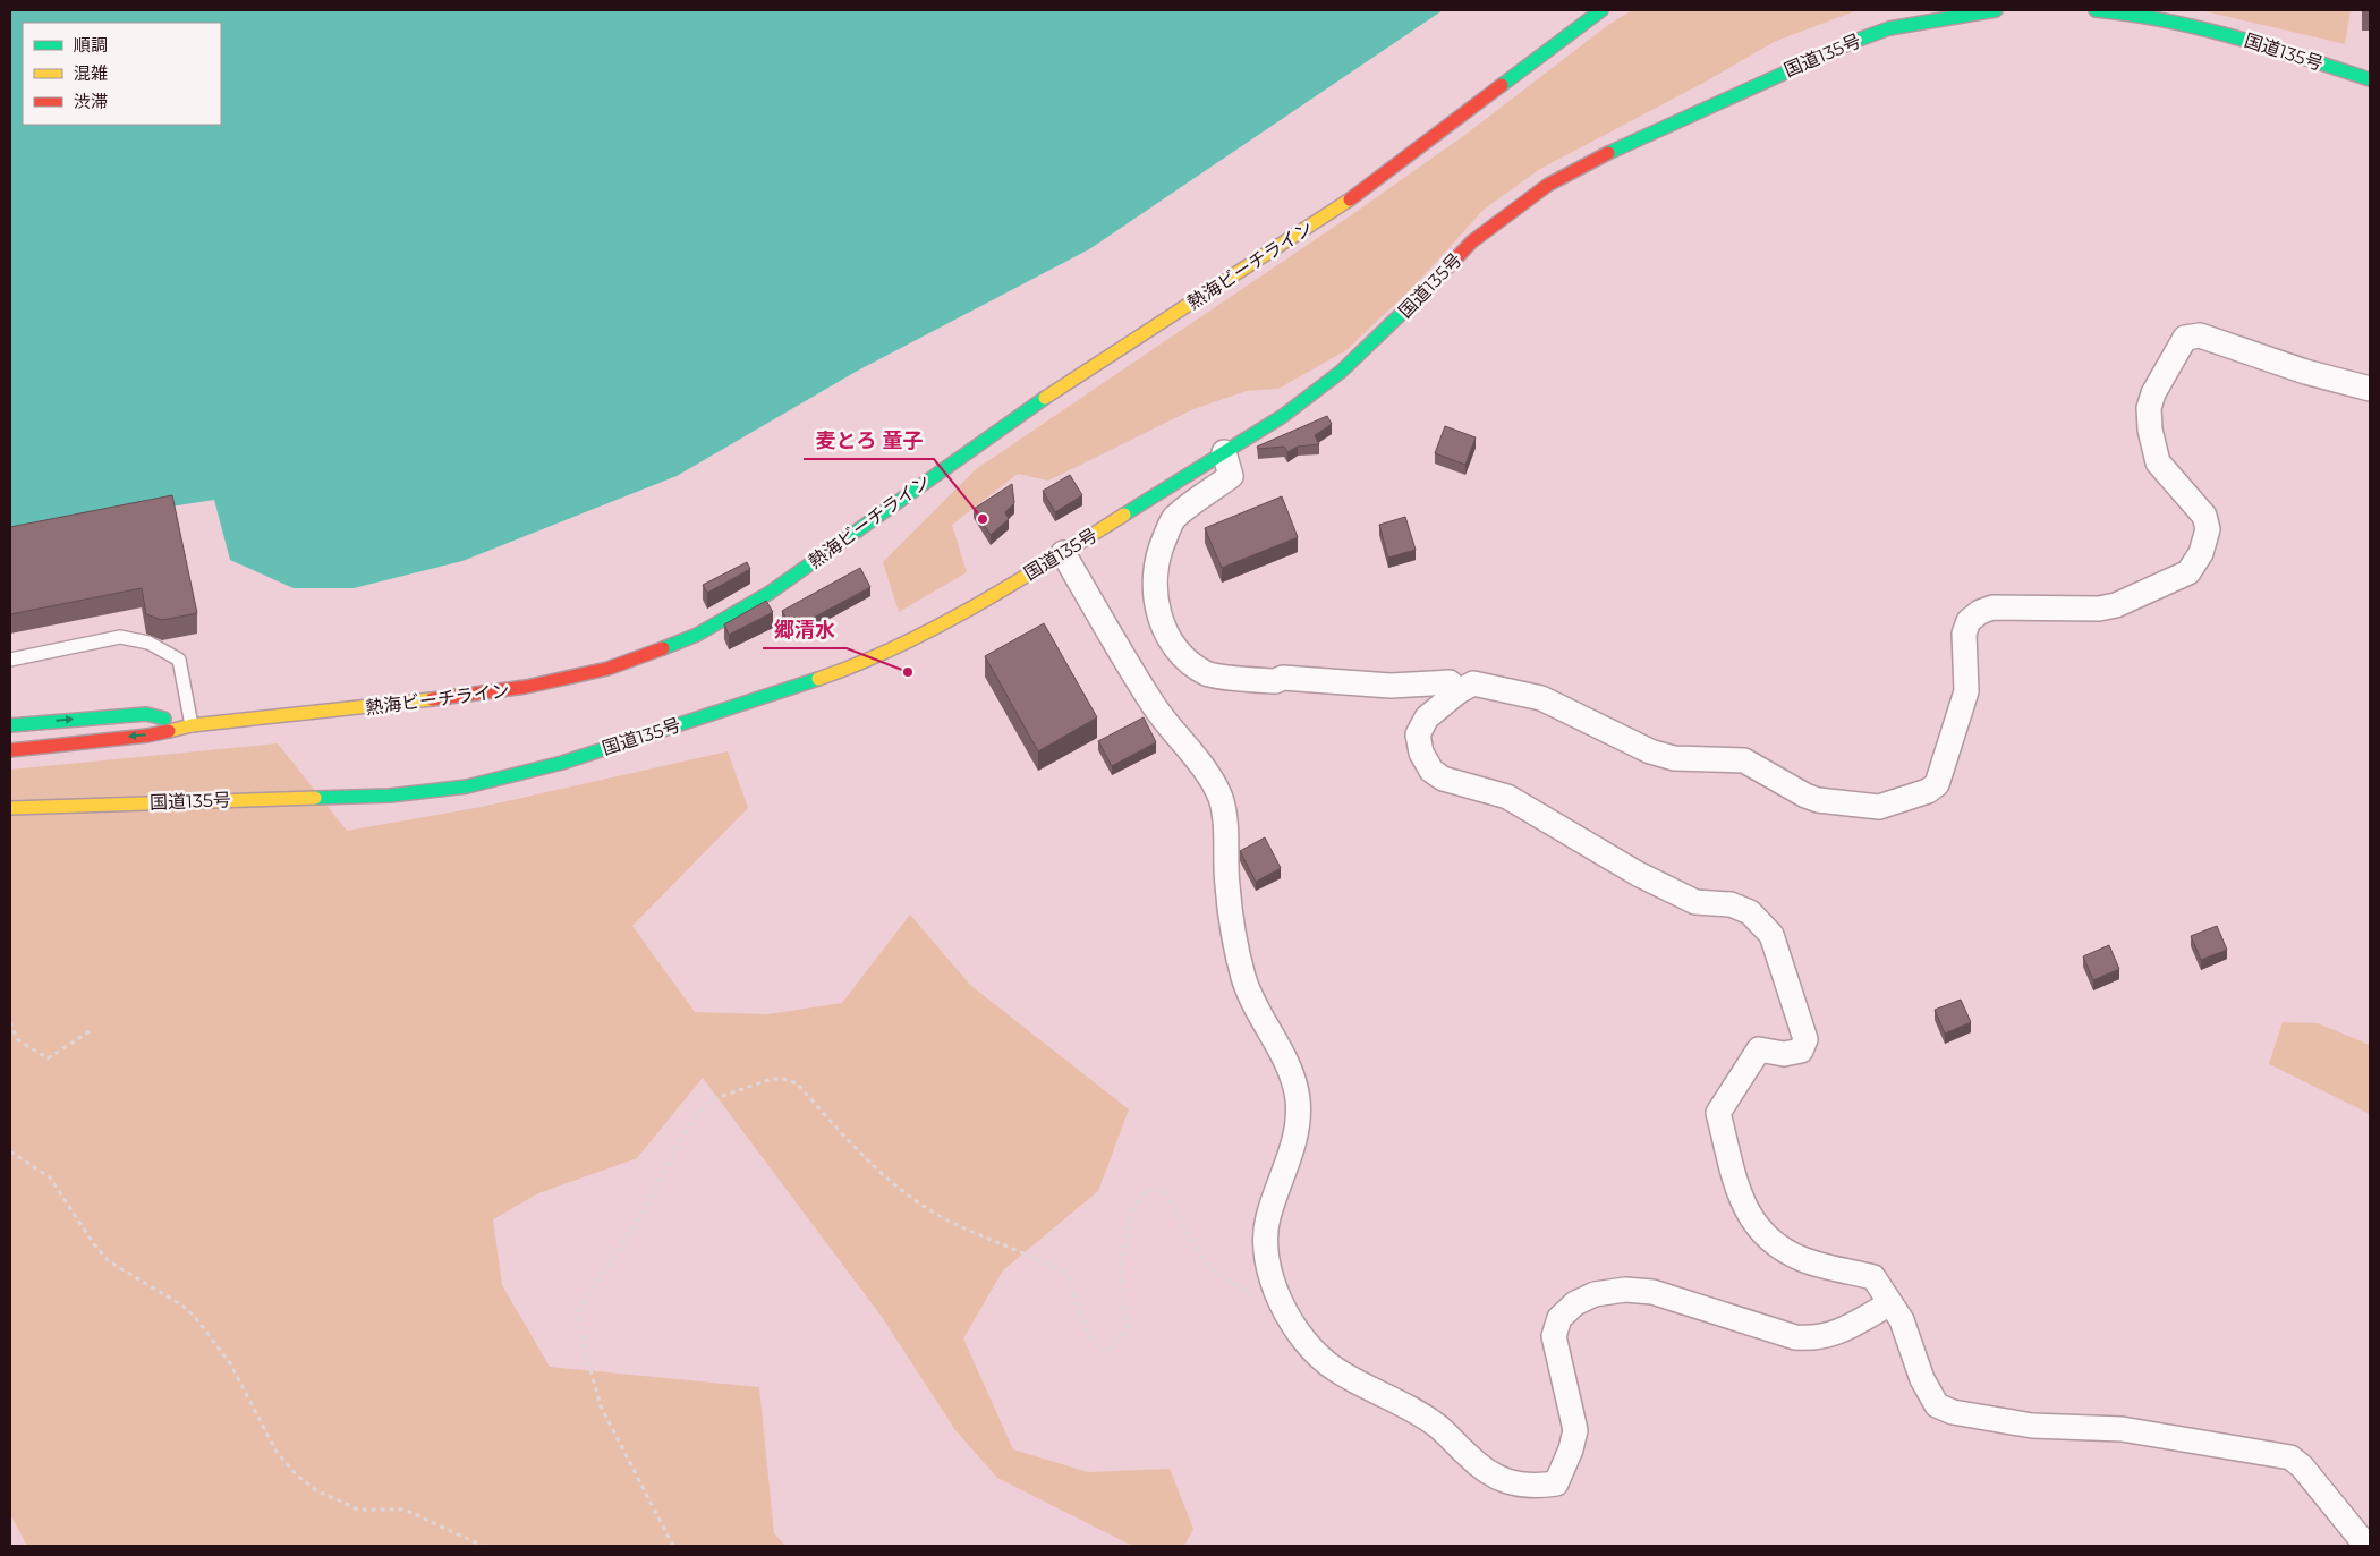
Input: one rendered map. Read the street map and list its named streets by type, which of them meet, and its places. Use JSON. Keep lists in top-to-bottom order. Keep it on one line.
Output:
{"streets":{"main road":["国道135号","熱海ビーチライン"]},"places":["麦とろ 童子","郷清水"],"legend":["順調","混雑","渋滞"]}
